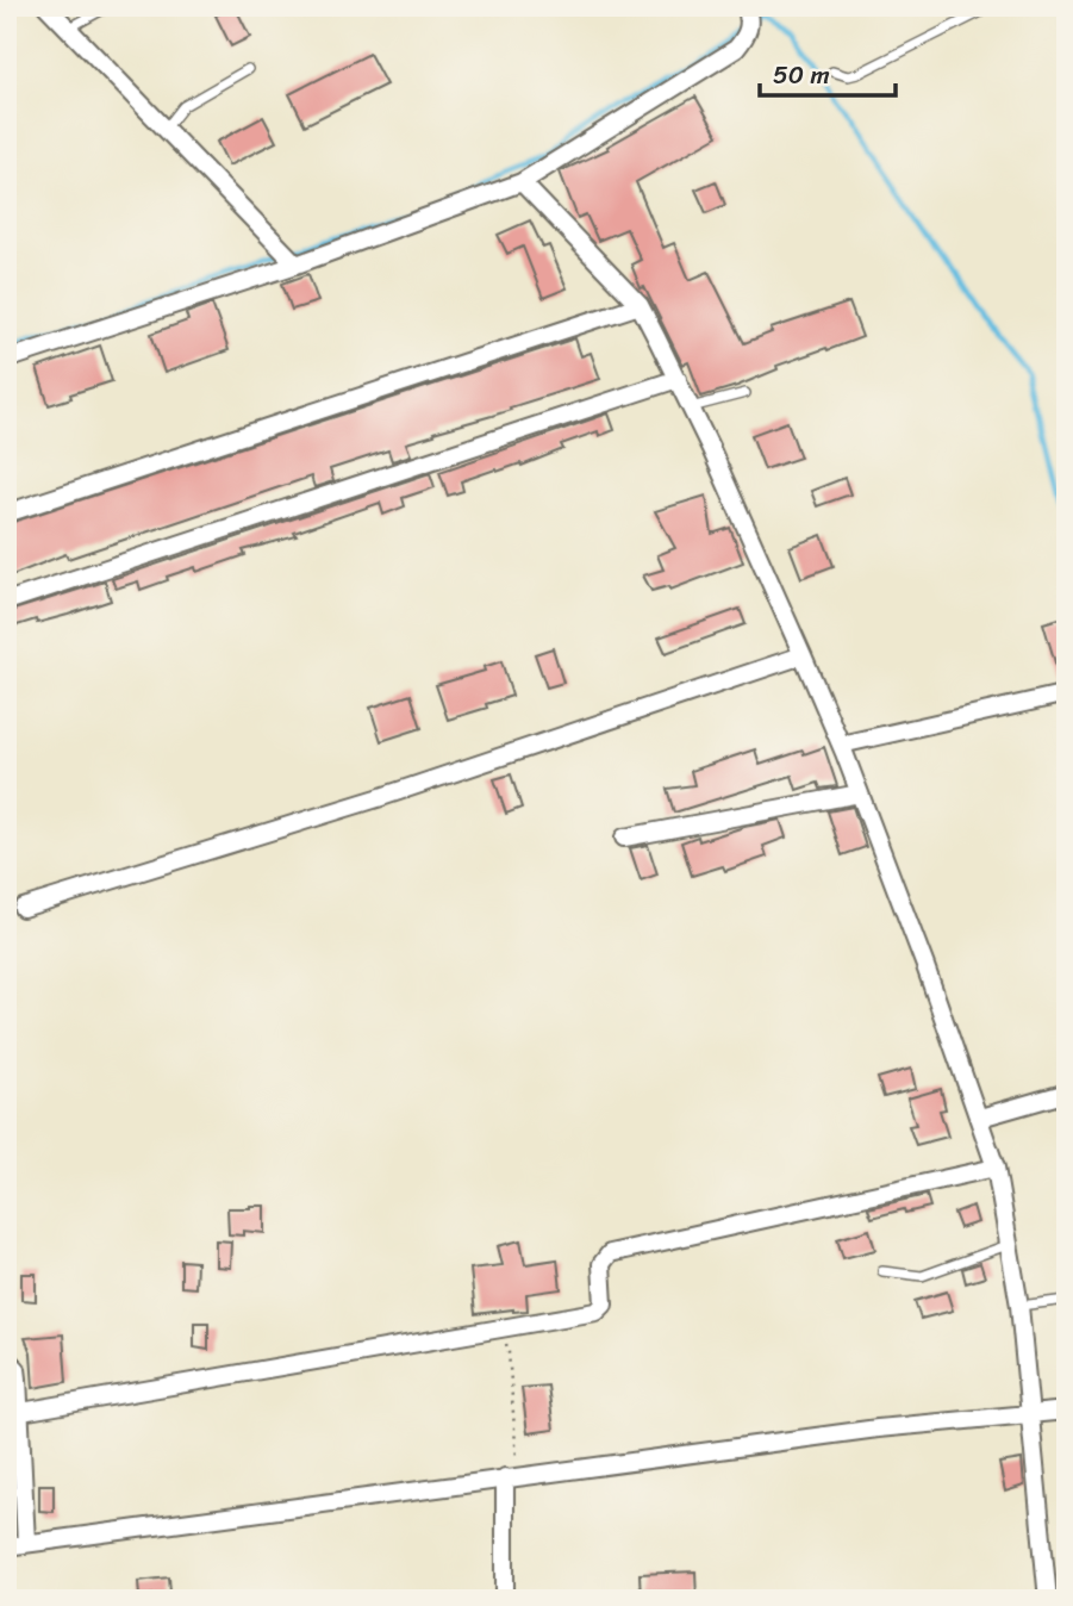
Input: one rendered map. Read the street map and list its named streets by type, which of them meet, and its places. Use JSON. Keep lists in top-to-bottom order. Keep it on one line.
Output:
{"scale_bar":"50 m"}
